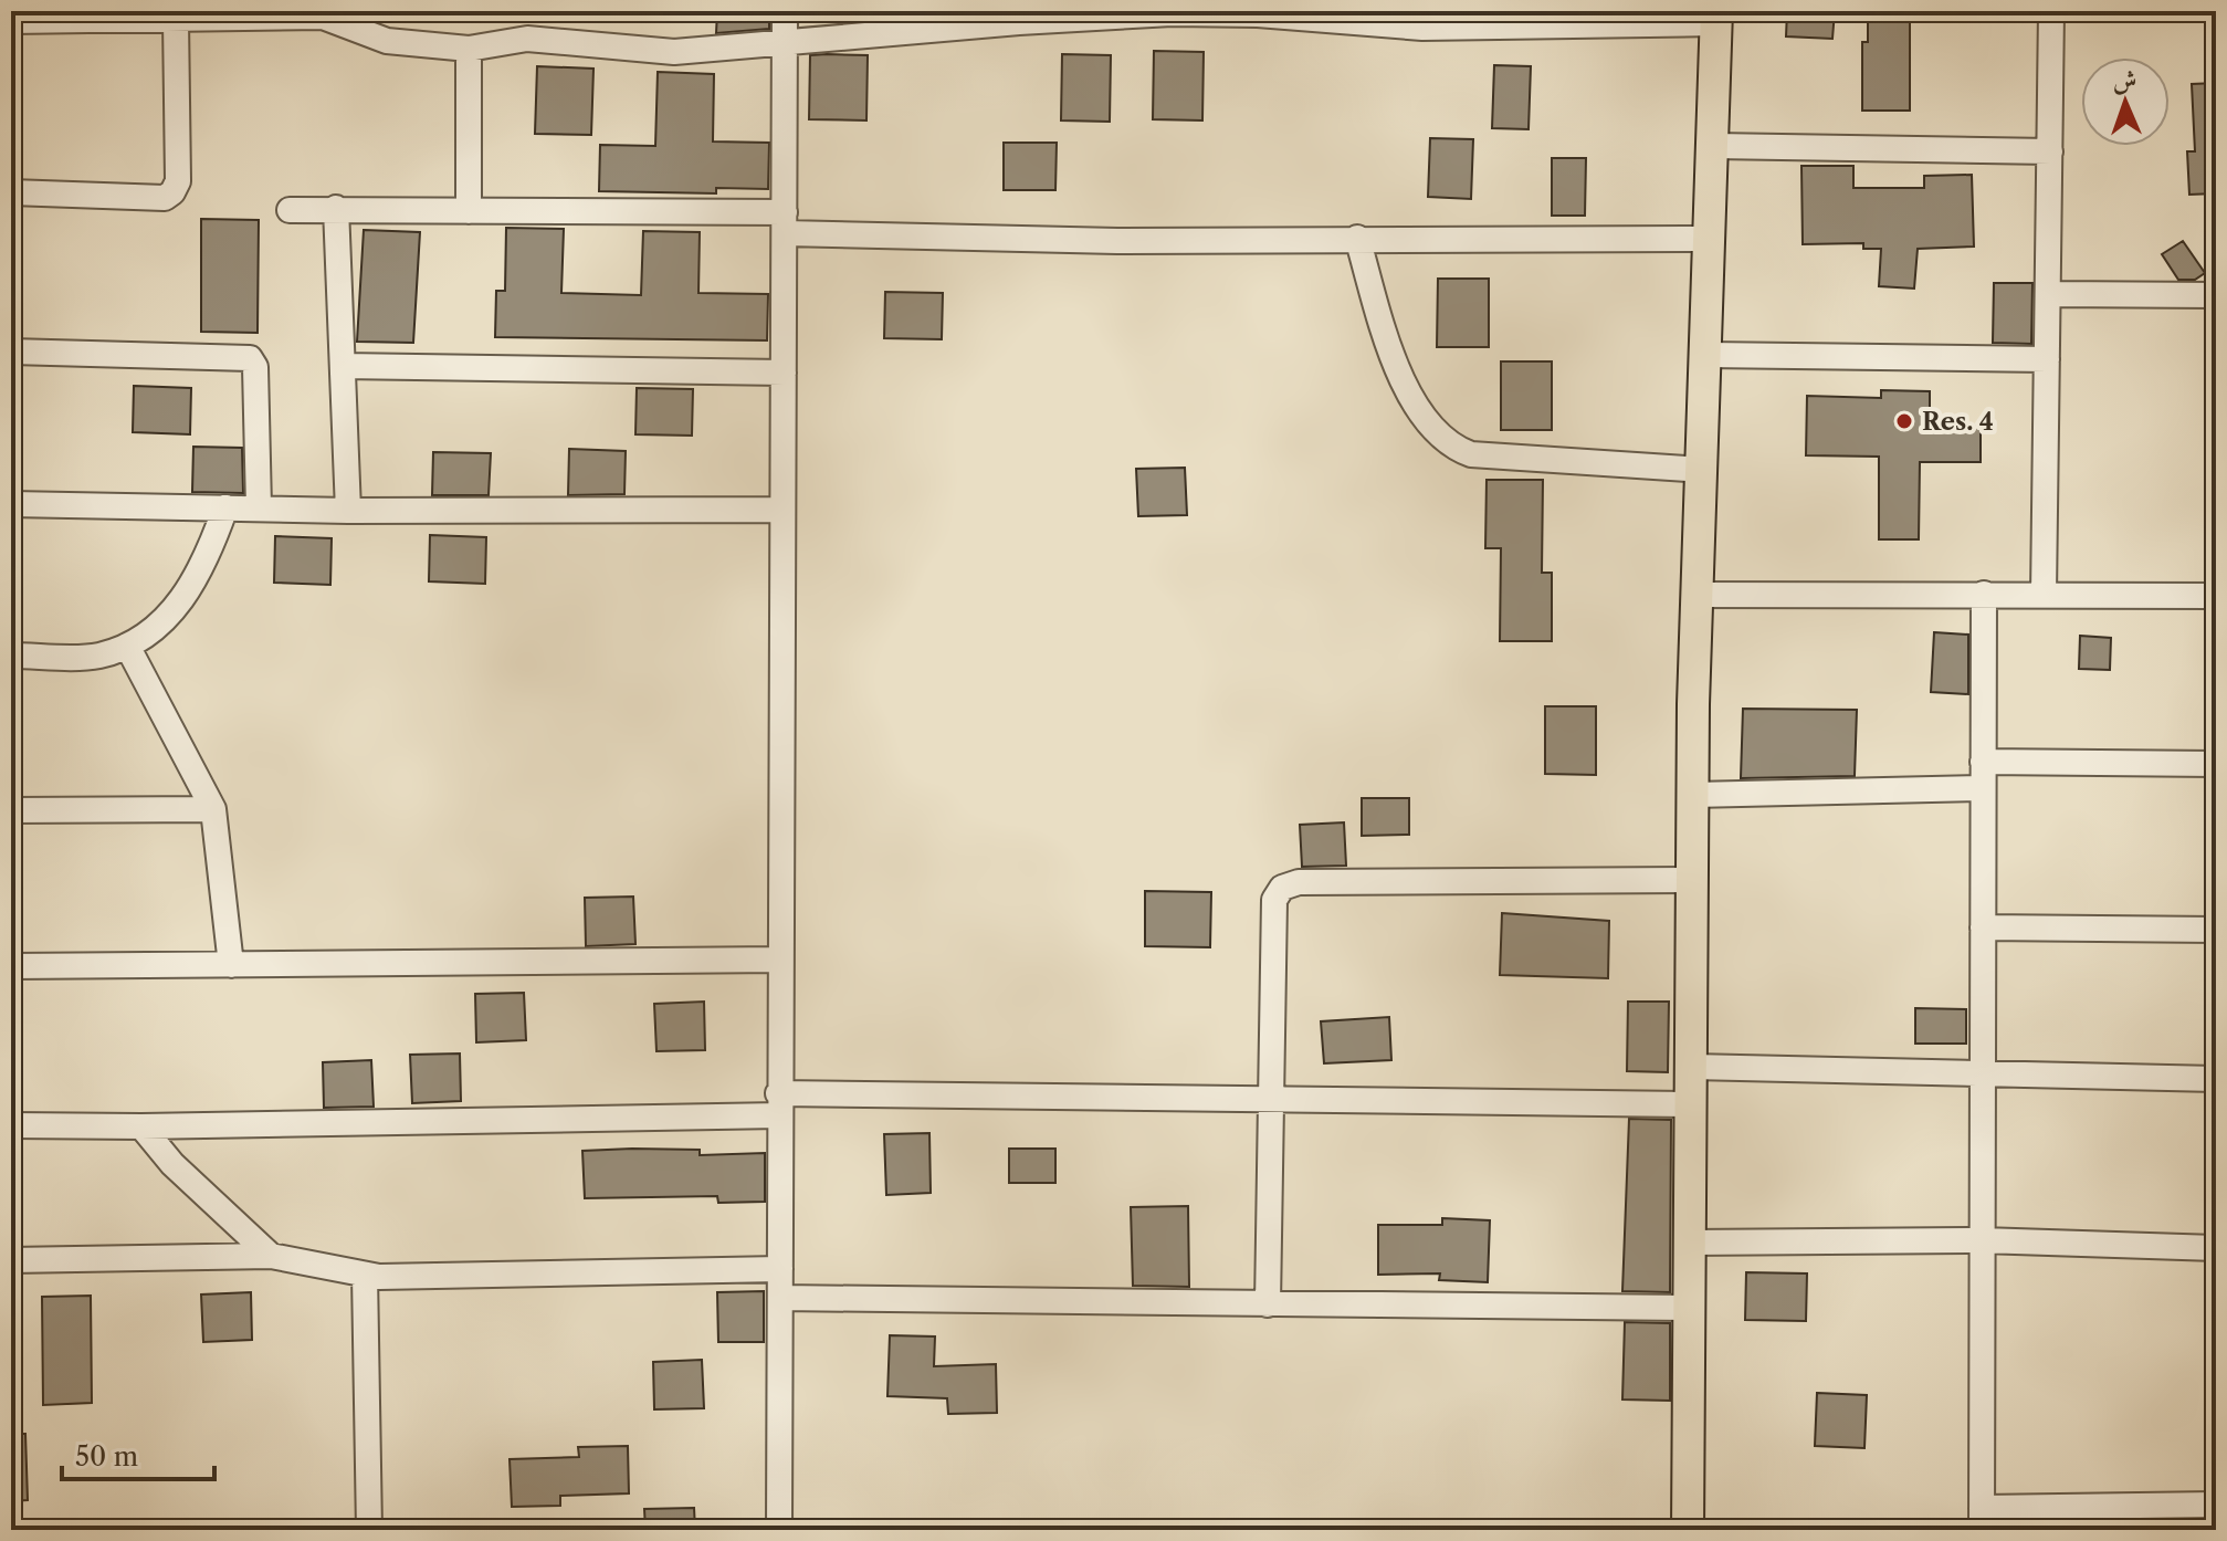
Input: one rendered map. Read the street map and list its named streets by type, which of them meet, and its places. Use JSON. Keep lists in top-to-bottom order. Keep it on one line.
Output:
{"places":["Res. 4"],"scale_bar":"50 m","north":"top"}
